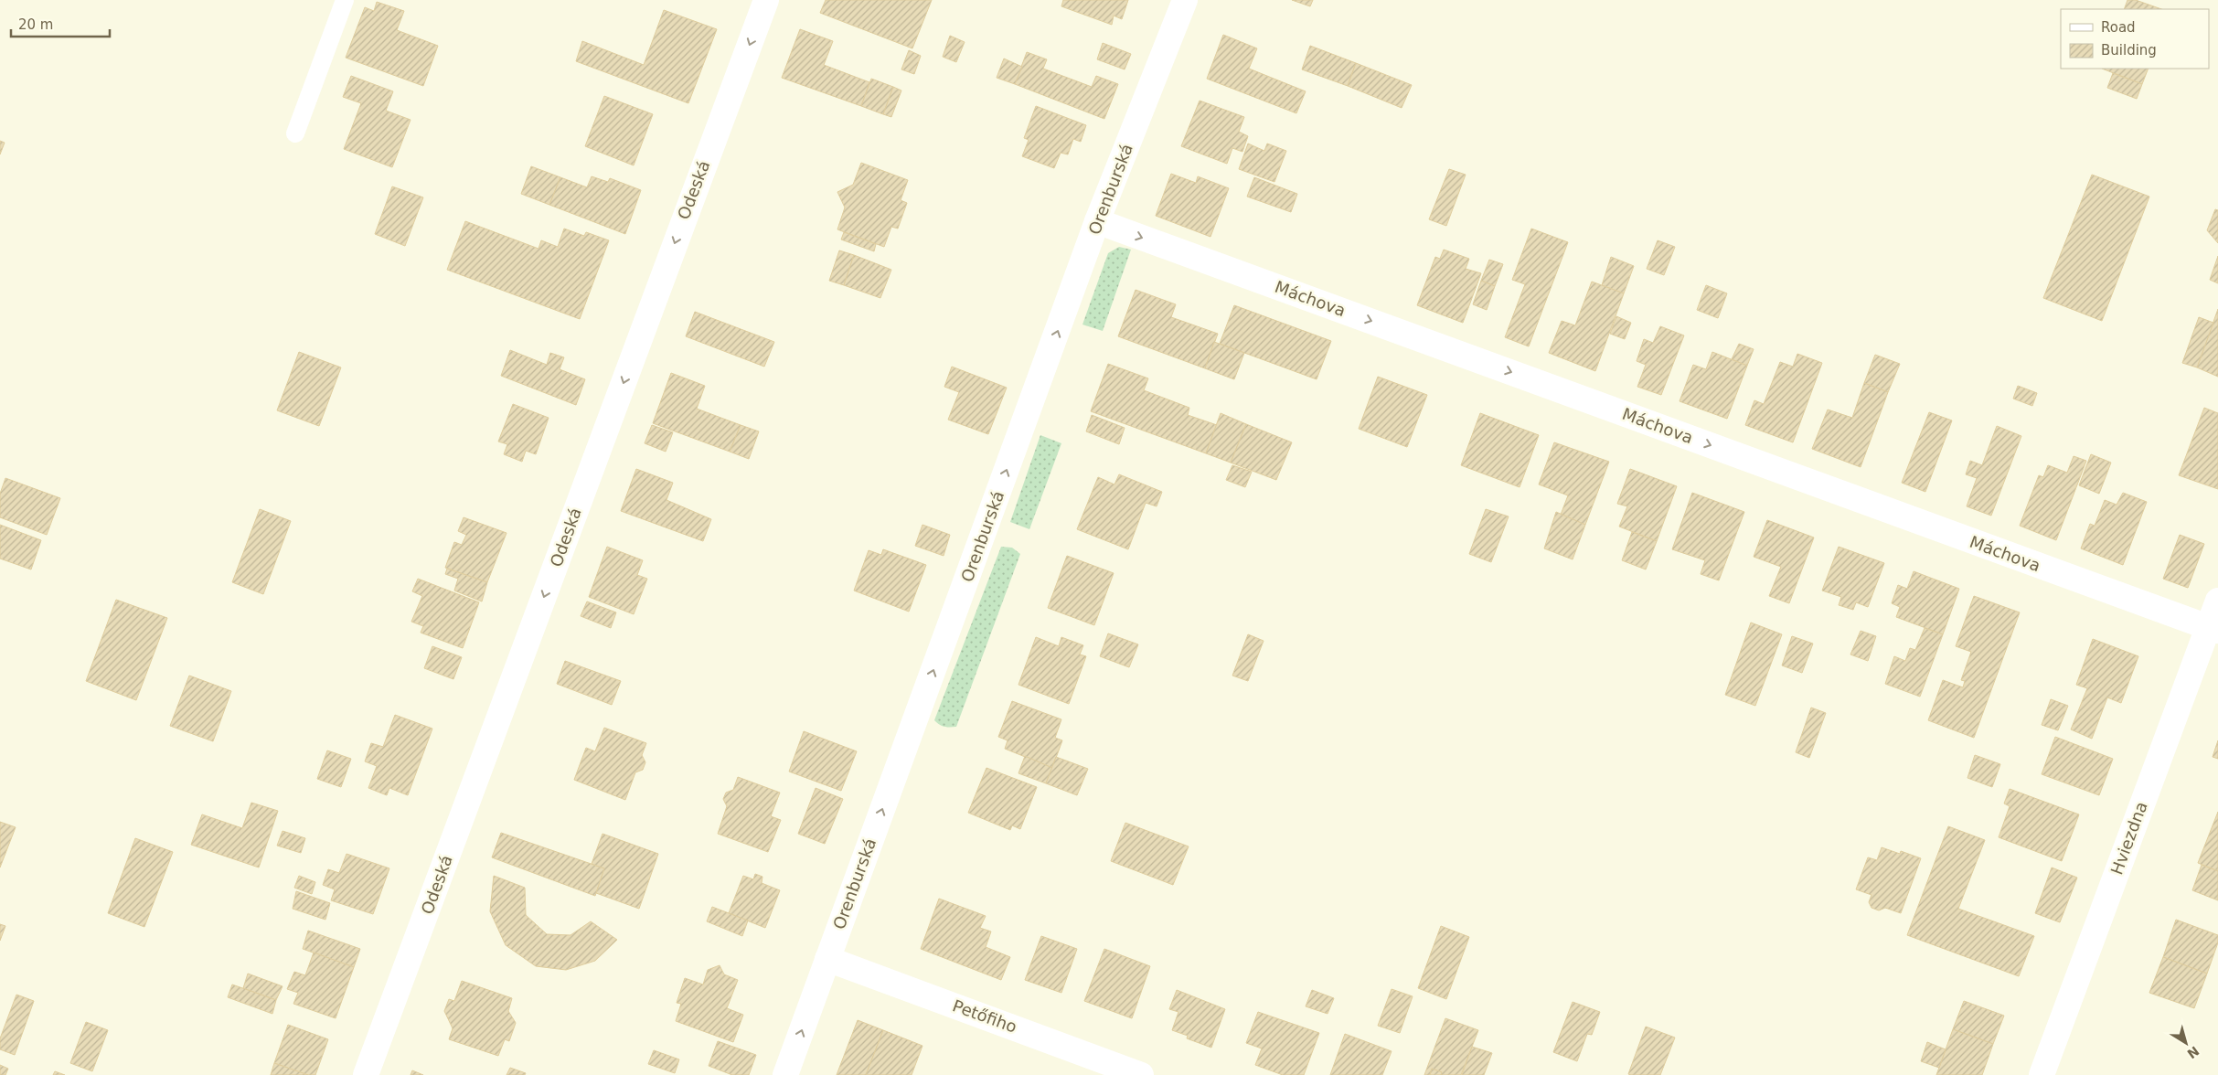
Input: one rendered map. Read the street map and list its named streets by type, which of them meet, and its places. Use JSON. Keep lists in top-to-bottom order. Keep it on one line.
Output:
{"streets":{"street":["Orenburská","Odeská","Máchova","Hviezdna","Petőfiho"]},"crossings":[["Orenburská","Máchova"],["Orenburská","Petőfiho"],["Máchova","Hviezdna"]],"one_way":["Orenburská","Odeská","Máchova"],"legend":["Road","Building"],"scale_bar":"20 m","north":"bottom right"}
